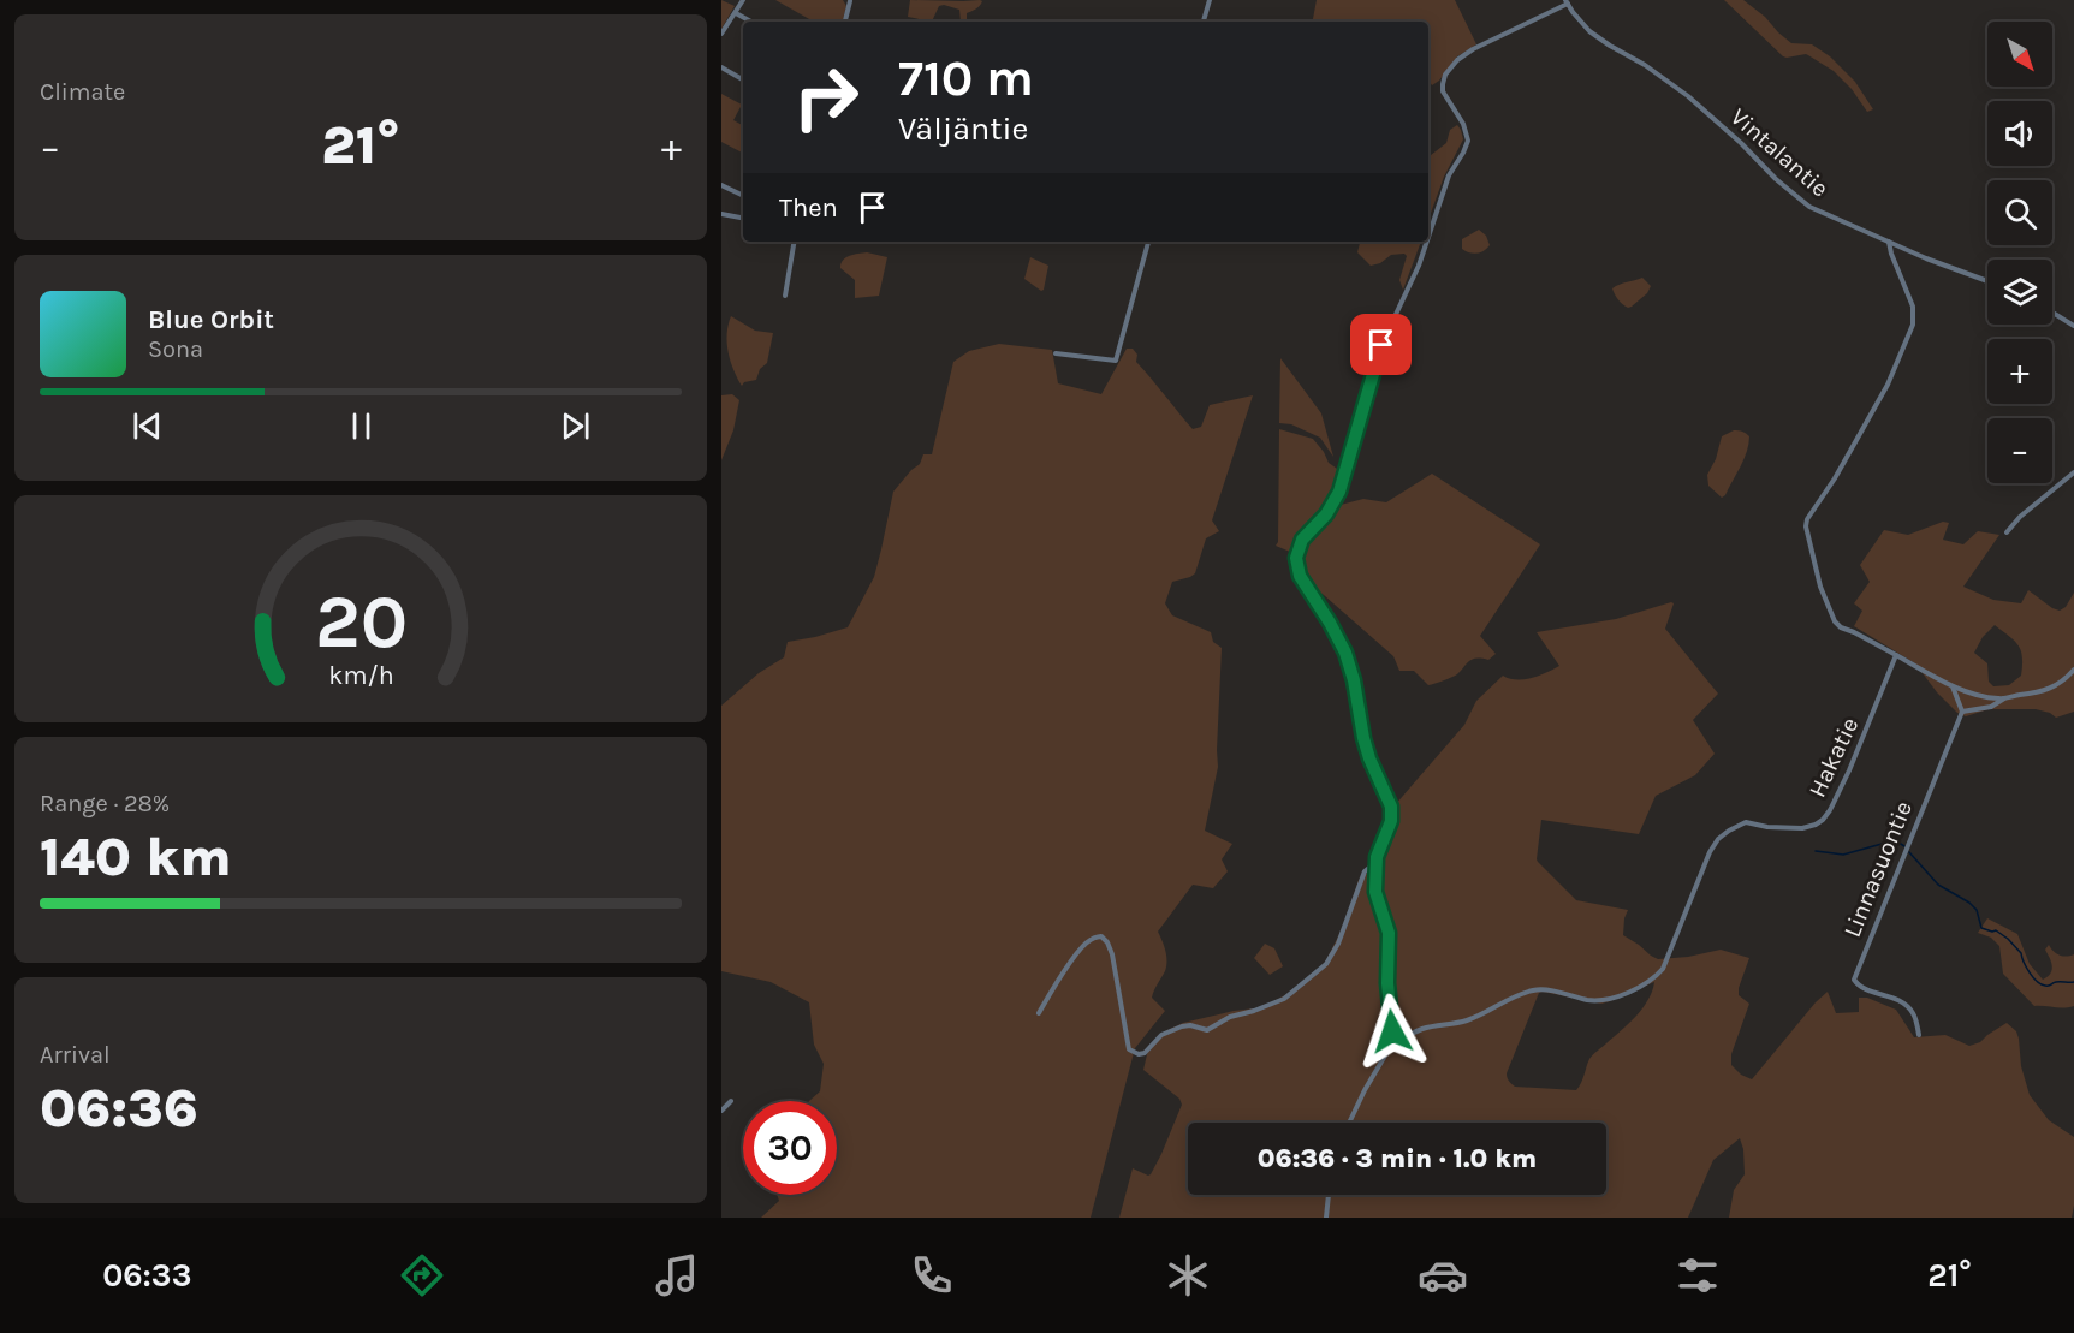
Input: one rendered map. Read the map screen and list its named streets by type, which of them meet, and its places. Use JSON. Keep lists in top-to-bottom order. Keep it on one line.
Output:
{"streets":{"street":["Vintalantie","Hakatie","Linnasuontie"]},"north":"bottom right","page":{"tile":["Climate",["Range · 28%","140 km"],["Arrival","06:36"]],"map_buttons":["+","−"],"turn":["710 m","Väljäntie"],"heat":["−","21°","+"],"then":"Then","song":["Blue Orbit","Sona"],"limit":"30","trip":"06:36 · 3 min · 1.0 km","tabs":["06:33","21°"],"gauge":["20","km/h"]}}
